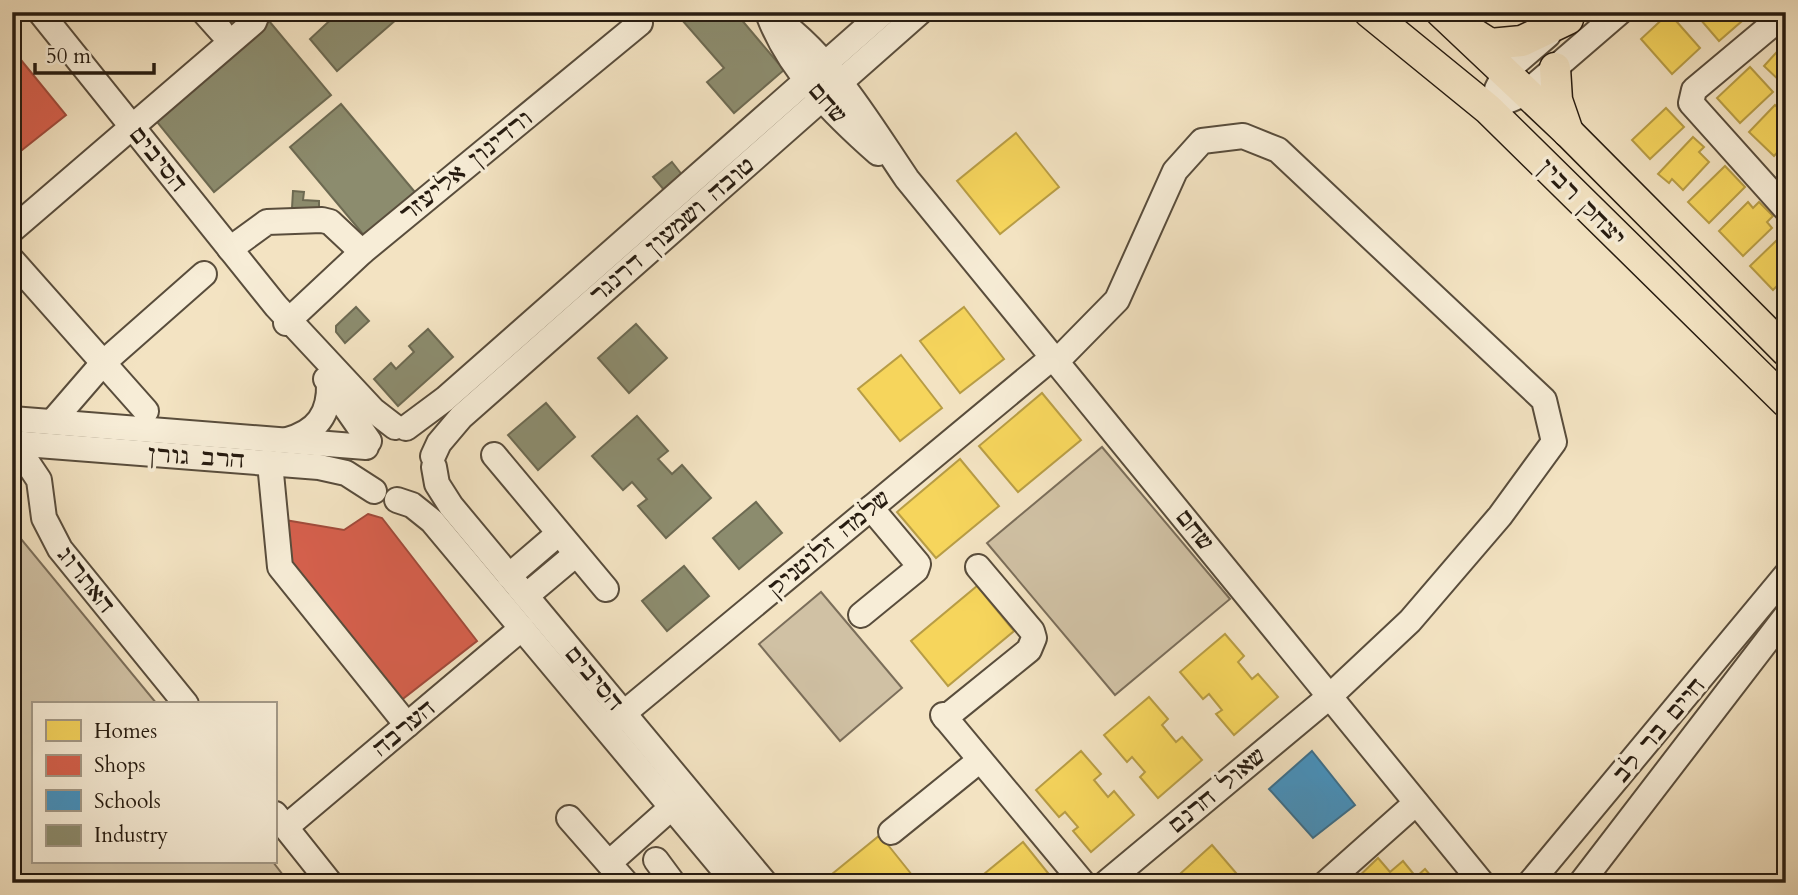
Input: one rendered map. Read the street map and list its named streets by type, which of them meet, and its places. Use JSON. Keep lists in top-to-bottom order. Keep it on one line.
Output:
{"streets":{"main road":["יצחק רבין"],"street":["שחם","הסיבים","ורדינון אליעזר","טובה ושמעון דרנגר","הרב גורן","שלמה זלוטניק","האתרוג","הערבה","חיים בר לב","שאול חרנם"]},"crossings":[["שחם","טובה ושמעון דרנגר"],["שחם","שלמה זלוטניק"],["שחם","שאול חרנם"],["הסיבים","ורדינון אליעזר"],["הסיבים","טובה ושמעון דרנגר"],["הסיבים","הרב גורן"],["הסיבים","שלמה זלוטניק"],["הסיבים","הערבה"],["טובה ושמעון דרנגר","הרב גורן"],["שלמה זלוטניק","שאול חרנם"]],"legend":["Homes","Shops","Schools","Industry"],"scale_bar":"50 m"}
